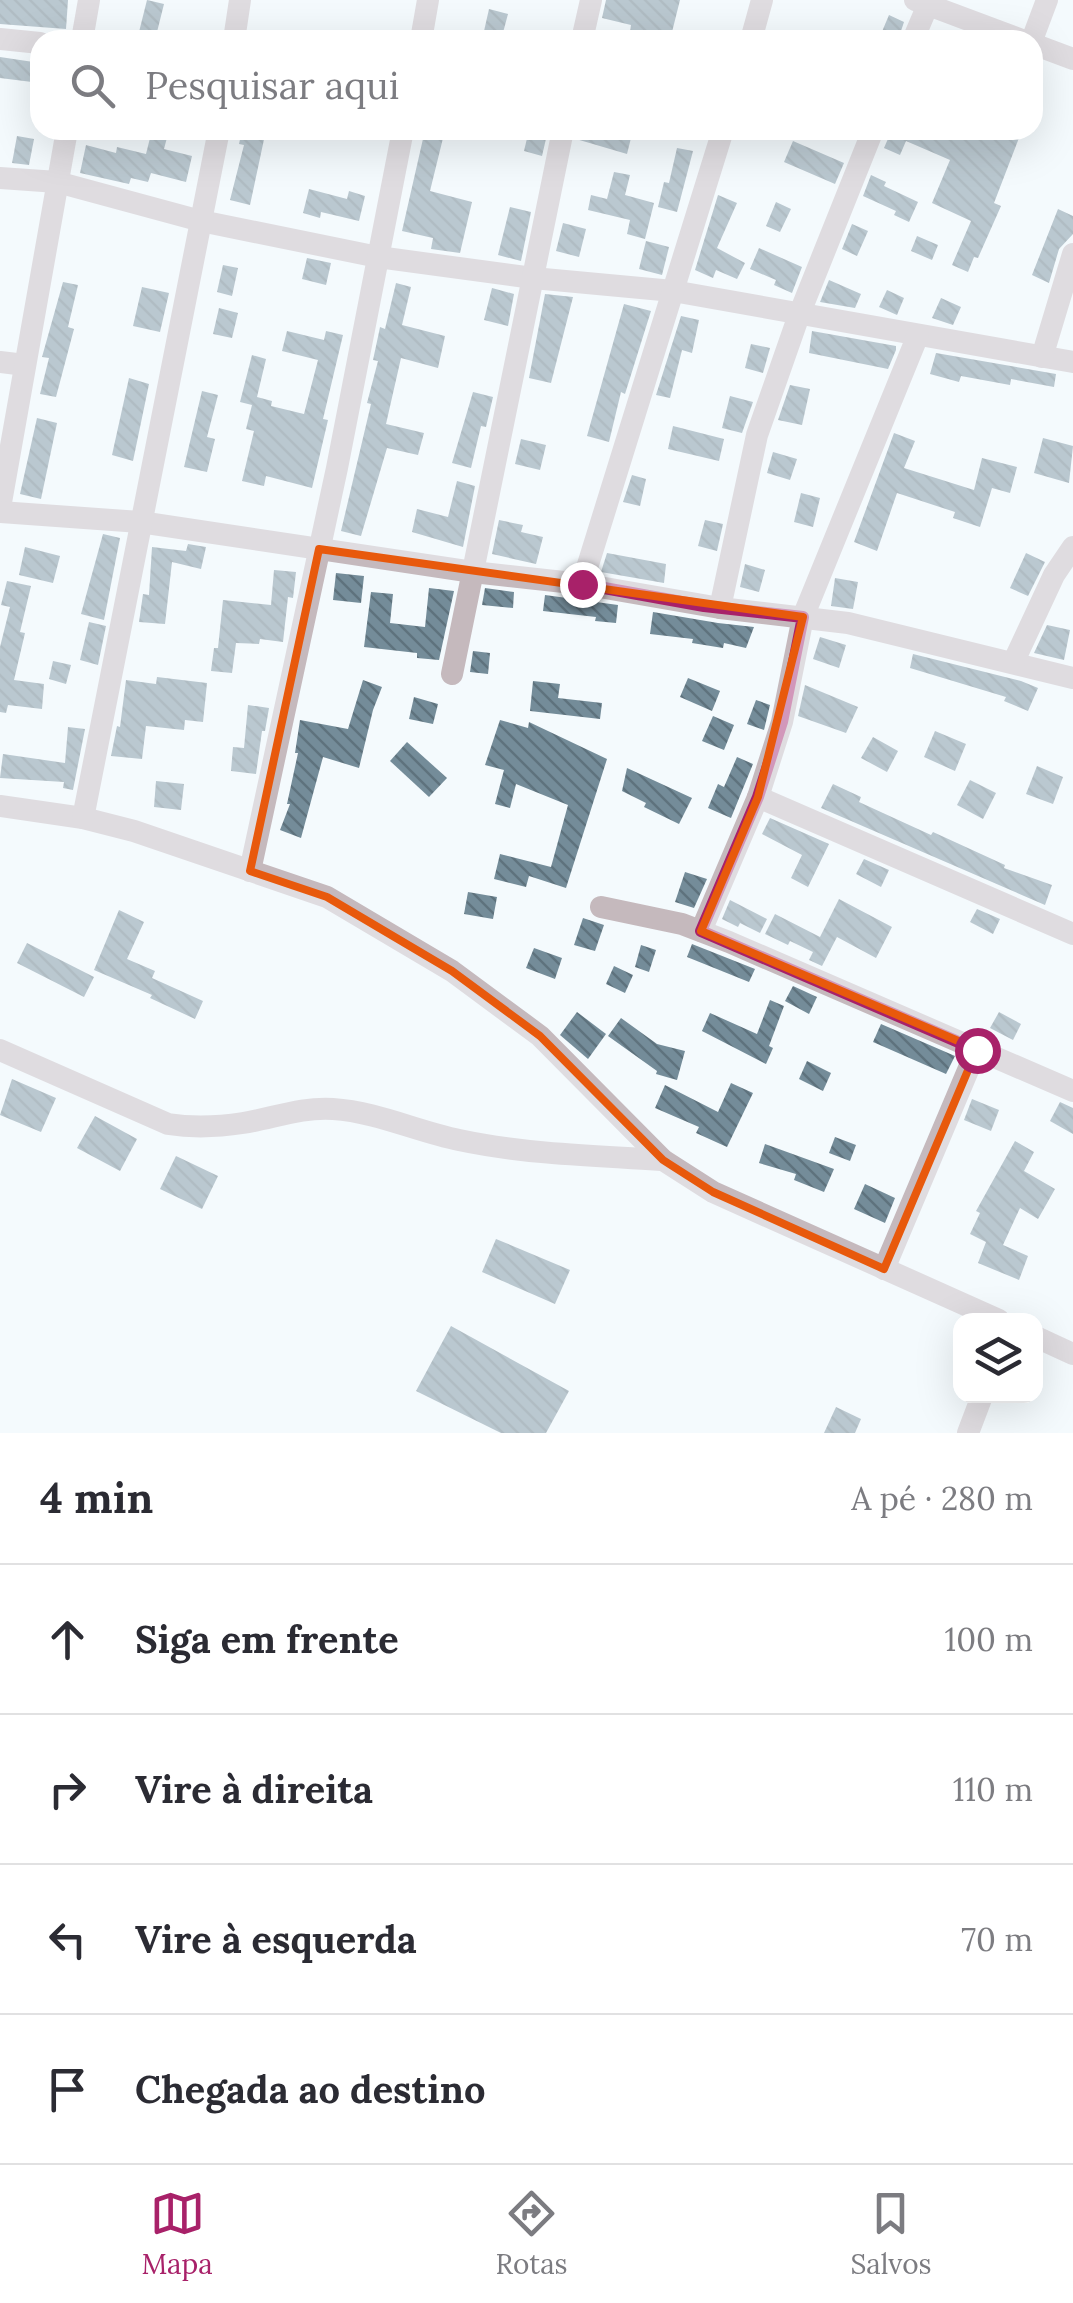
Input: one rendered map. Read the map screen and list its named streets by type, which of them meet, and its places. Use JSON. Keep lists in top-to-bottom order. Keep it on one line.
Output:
{"page":{"search":"Pesquisar aqui","heading":["4 min","A pé · 280 m"],"list":[["Siga em frente","100 m"],["Vire à direita","110 m"],["Vire à esquerda","70 m"],"Chegada ao destino"],"nav":["Mapa","Rotas","Salvos"]}}
